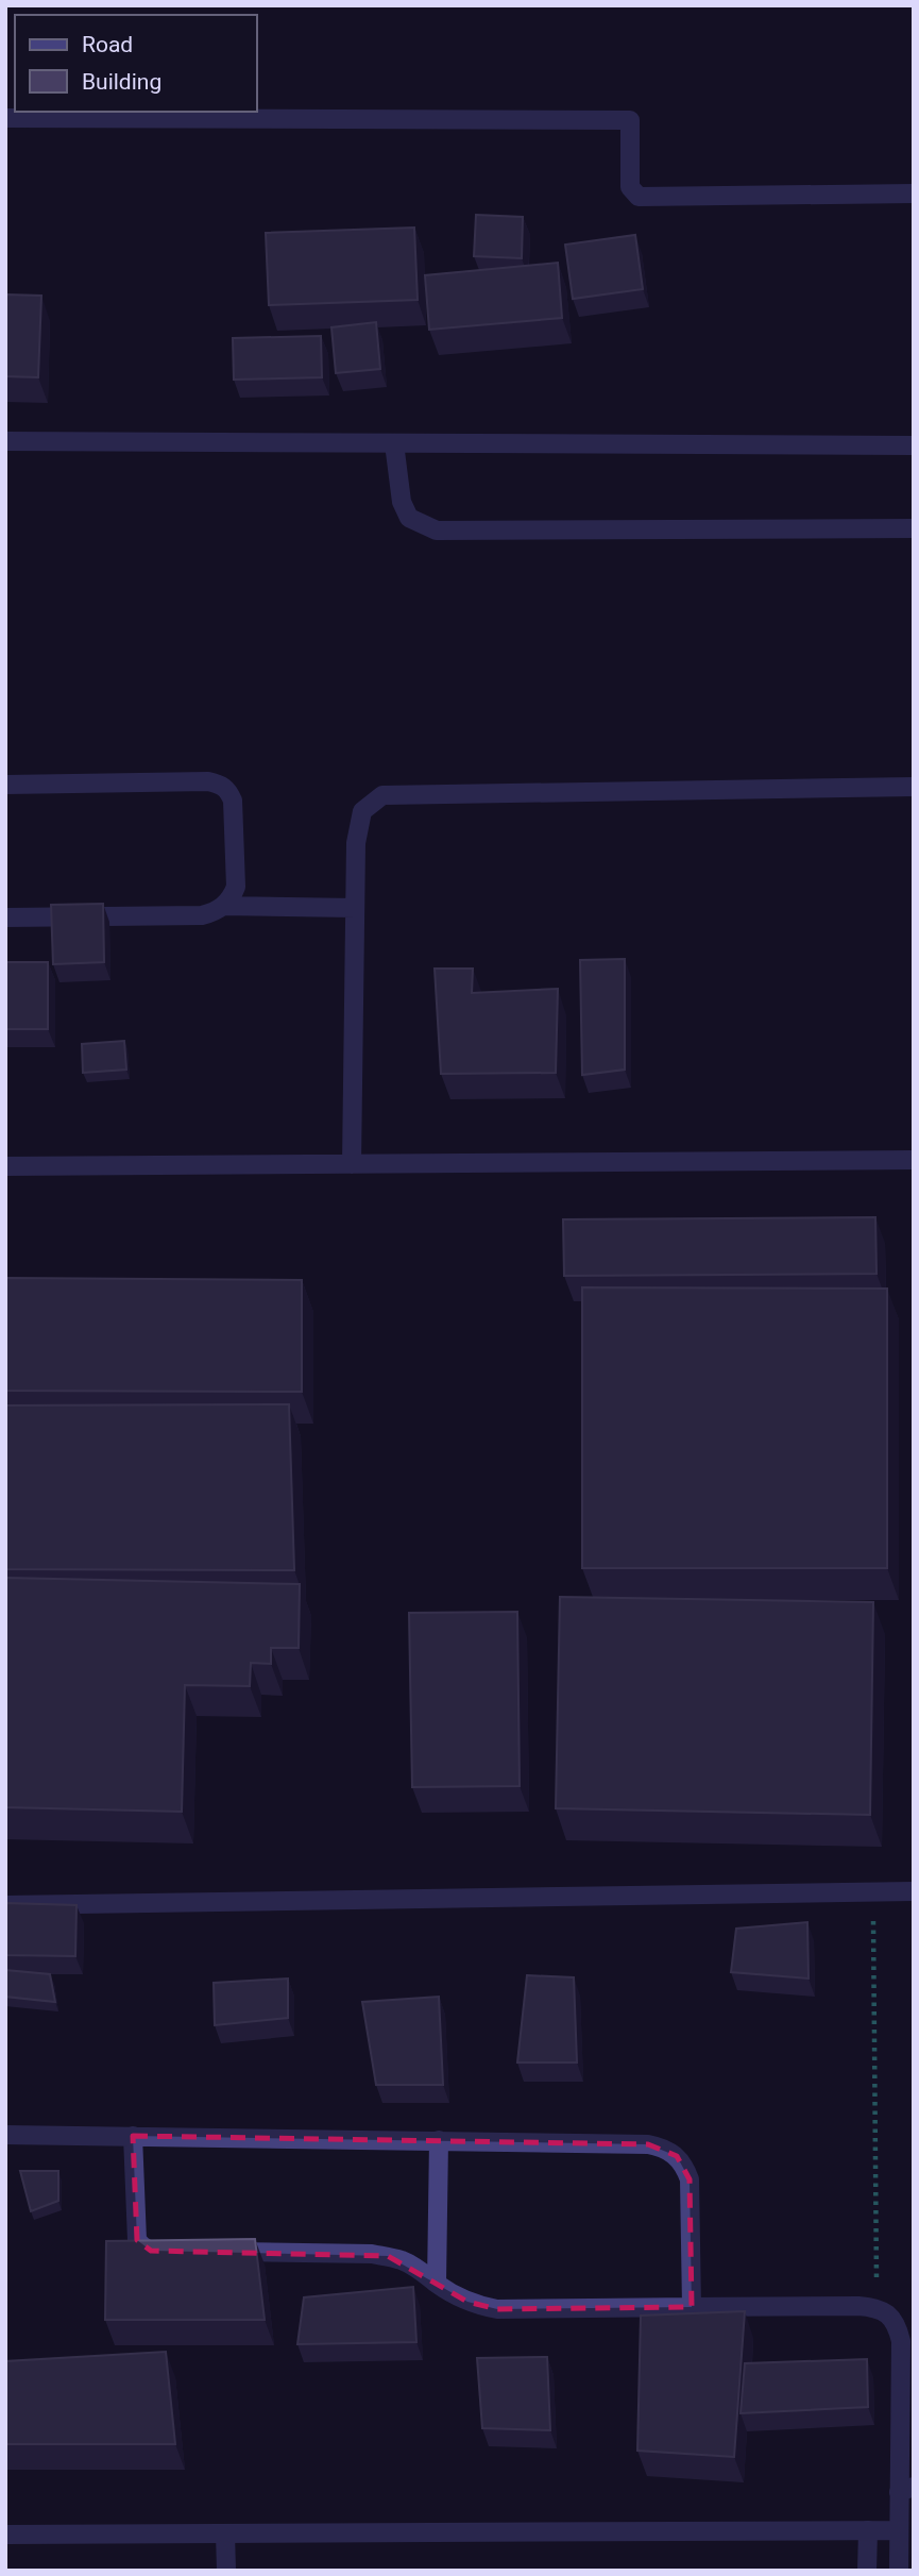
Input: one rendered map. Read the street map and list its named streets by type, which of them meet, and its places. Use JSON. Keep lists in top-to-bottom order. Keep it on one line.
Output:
{"legend":["Road","Building"]}
